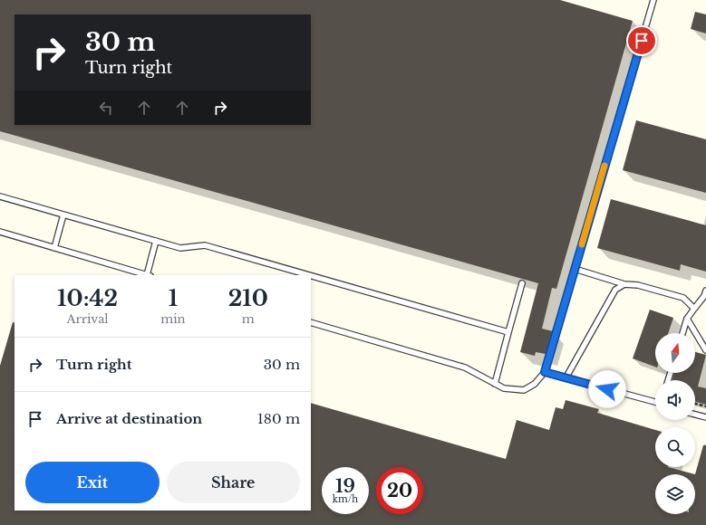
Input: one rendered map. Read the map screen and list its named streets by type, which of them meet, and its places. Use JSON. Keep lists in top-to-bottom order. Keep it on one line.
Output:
{"north":"top","page":{"turn":["30 m","Turn right"],"eta":["10:42","Arrival","1","min","210","m"],"list":[{"name":"Turn right","value":"30 m"},{"name":"Arrive at destination","value":"180 m"}],"buttons":["Exit","Share"],"speed":"19 km/h","limit":"20"}}
